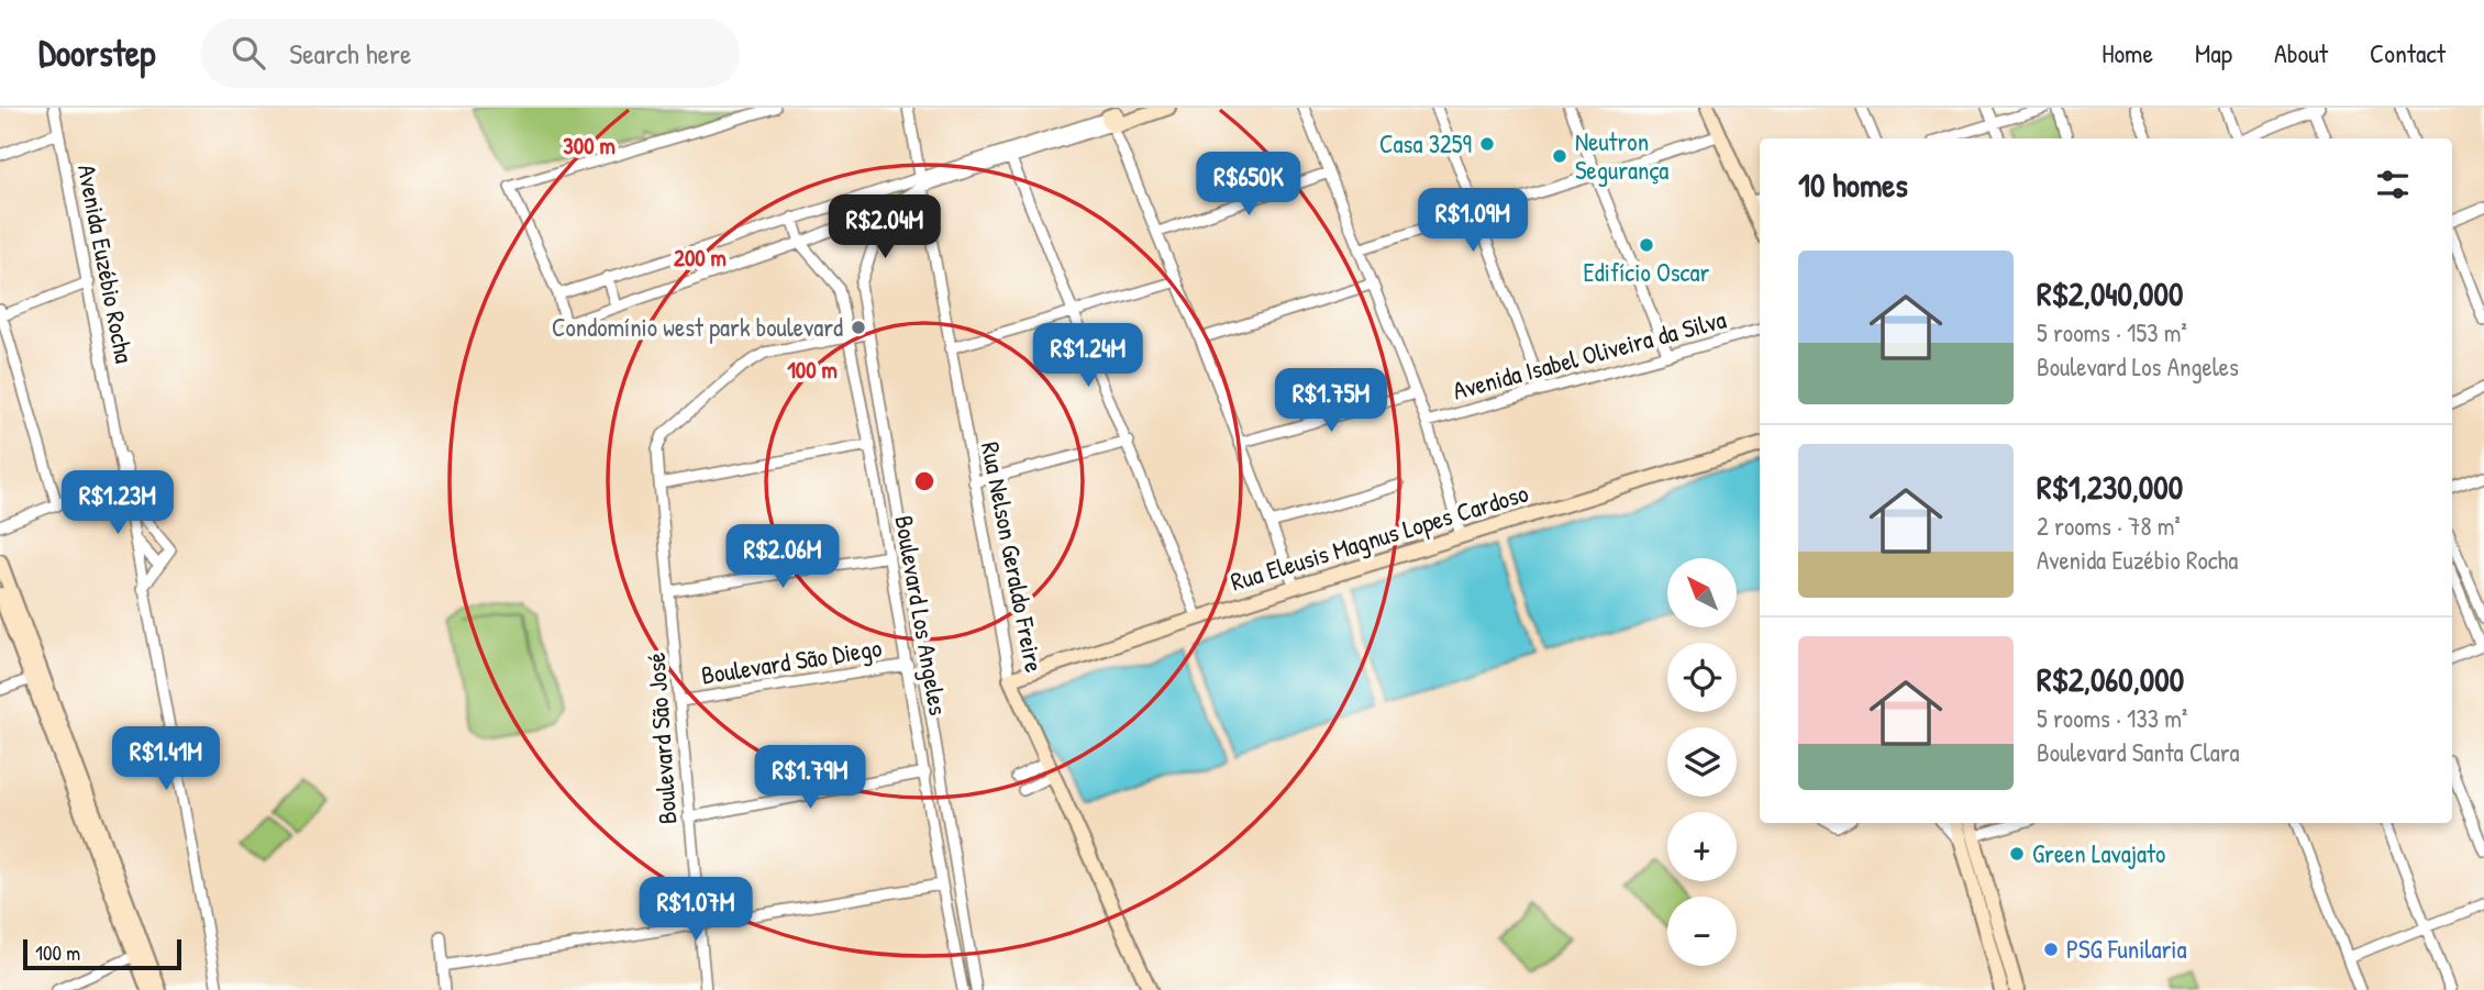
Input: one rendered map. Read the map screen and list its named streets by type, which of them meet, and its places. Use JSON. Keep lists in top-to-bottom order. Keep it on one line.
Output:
{"streets":{"main road":["Rua Eleusis Magnus Lopes Cardoso","Rua Nelson Geraldo Freire"],"street":["Avenida Euzébio Rocha","Avenida Isabel Oliveira da Silva","Boulevard Los Angeles","Boulevard São Diego","Boulevard São José"]},"crossings":[["Rua Eleusis Magnus Lopes Cardoso","Rua Nelson Geraldo Freire"],["Boulevard Los Angeles","Boulevard São Diego"],["Boulevard Los Angeles","Boulevard São José"],["Boulevard São Diego","Boulevard São José"]],"places":["Casa 3259","Neutron Segurança","Edifício Oscar","Condomínio west park boulevard","Green Lavajato","PSG Funilaria"],"scale_bar":"100 m","north":"top left","page":{"header":"Doorstep","search":"Search here","nav":["Home","Map","About","Contact"],"heading":"10 homes","price":["R$650K","R$1.09M","R$2.04M","R$1.24M","R$1.75M","R$1.23M","R$2.06M","R$1.41M","R$1.79M","R$1.07M"],"list":[{"name":"R$2,040,000","note":"5 rooms · 153 m² · Boulevard Los Angeles"},{"name":"R$1,230,000","note":"2 rooms · 78 m² · Avenida Euzébio Rocha"},{"name":"R$2,060,000","note":"5 rooms · 133 m² · Boulevard Santa Clara"}],"map_buttons":["+","−"],"scale":"100 m"},"rings":["300 m","200 m","100 m"]}
